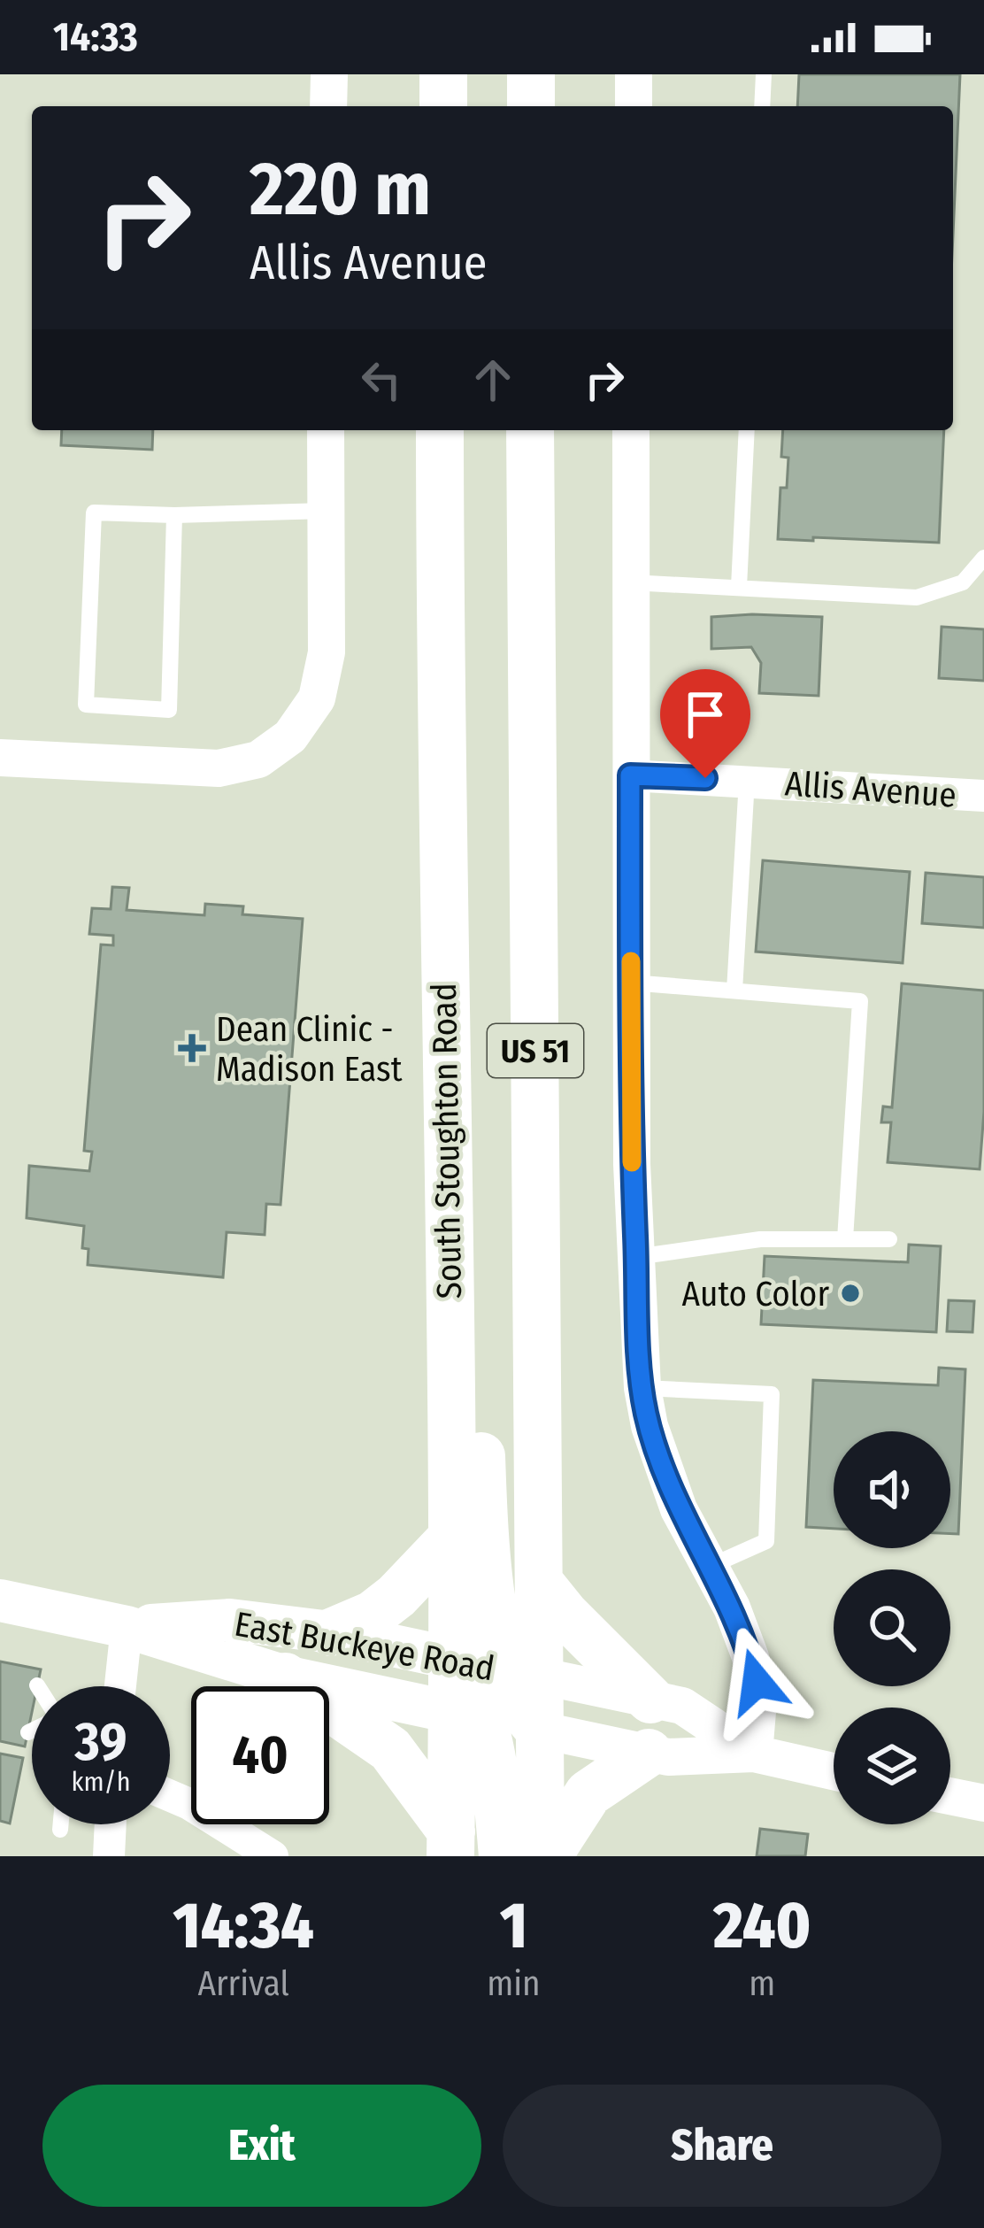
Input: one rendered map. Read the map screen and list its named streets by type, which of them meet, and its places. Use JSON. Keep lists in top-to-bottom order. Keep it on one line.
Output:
{"streets":{"main road":["US 51","South Stoughton Road","East Buckeye Road"],"street":["Allis Avenue"]},"crossings":[["US 51","East Buckeye Road"],["South Stoughton Road","East Buckeye Road"]],"places":{"health":["Dean Clinic - Madison East"],"other":["Auto Color"]},"page":{"status":"14:33","turn":["220 m","Allis Avenue"],"speed":"39 km/h","limit":"40","eta":["14:34","Arrival","1","min","240","m"],"buttons":["Exit","Share"]}}
